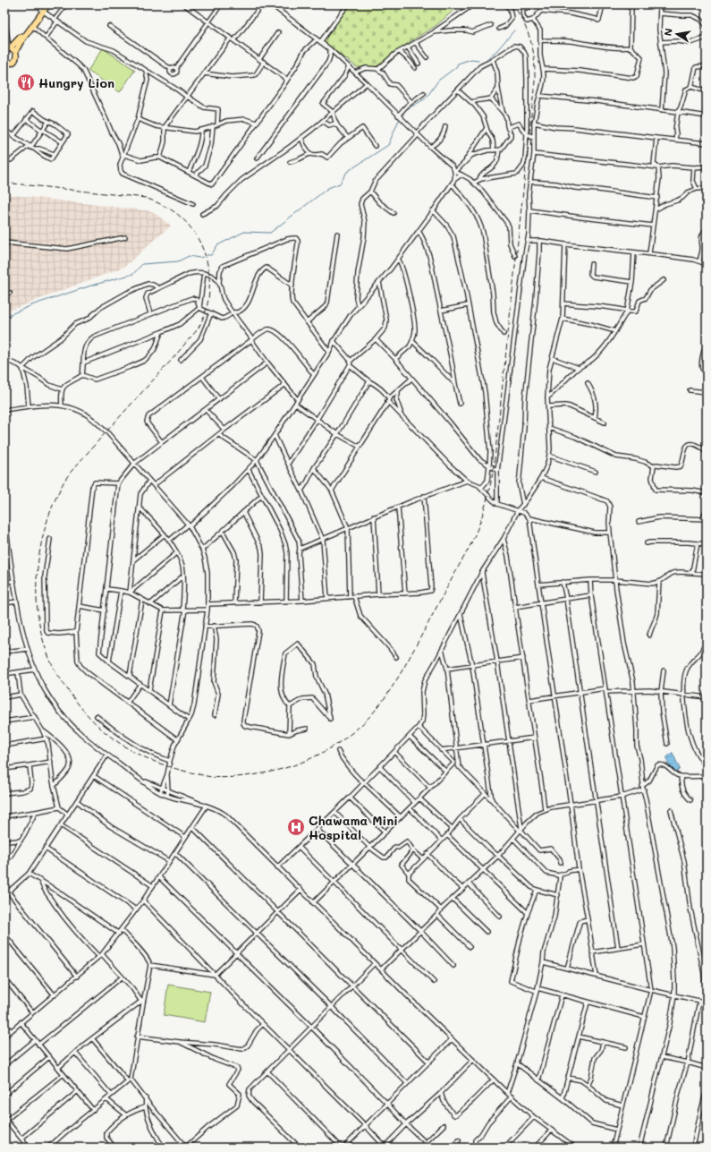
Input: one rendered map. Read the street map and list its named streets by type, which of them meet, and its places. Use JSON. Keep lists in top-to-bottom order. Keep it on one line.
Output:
{"places":{"restaurant":["Hungry Lion"],"hospital":["Chawama Mini Hospital"]},"north":"left"}
